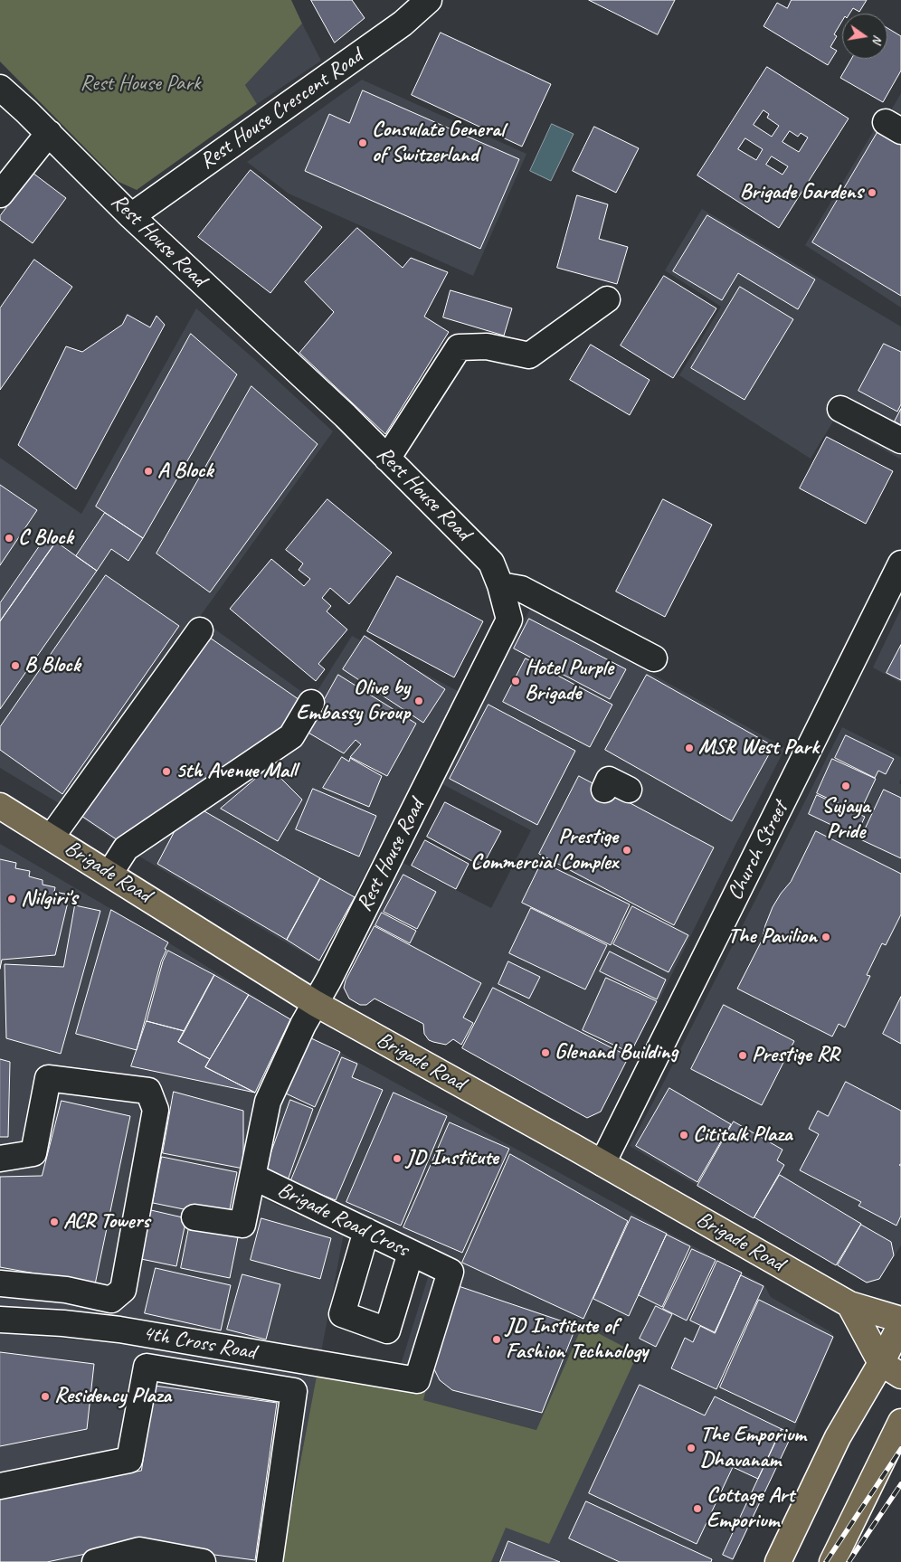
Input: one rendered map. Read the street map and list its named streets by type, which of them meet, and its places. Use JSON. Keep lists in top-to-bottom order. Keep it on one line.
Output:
{"streets":{"main road":["Brigade Road"],"street":["Rest House Crescent Road","Rest House Road","Church Street","Brigade Road Cross","4th Cross Road"]},"crossings":[["Rest House Crescent Road","Rest House Road"],["Rest House Road","Brigade Road"],["Rest House Road","Brigade Road Cross"],["Church Street","Brigade Road"],["Brigade Road","Brigade Road Cross"],["Brigade Road Cross","4th Cross Road"]],"parks":["Rest House Park"],"places":["Consulate General of Switzerland","Brigade Gardens","A Block","C Block","B Block","Hotel Purple Brigade","Olive by Embassy Group","MSR West Park","5th Avenue Mall","Sujaya Pride","Prestige Commercial Complex","Nilgiri's","The Pavilion","Glenand Building","Prestige RR","Cititalk Plaza","JD Institute","ACR Towers","JD Institute of Fashion Technology","Residency Plaza","The Emporium Dhavanam","Cottage Art Emporium"],"north":"right"}
